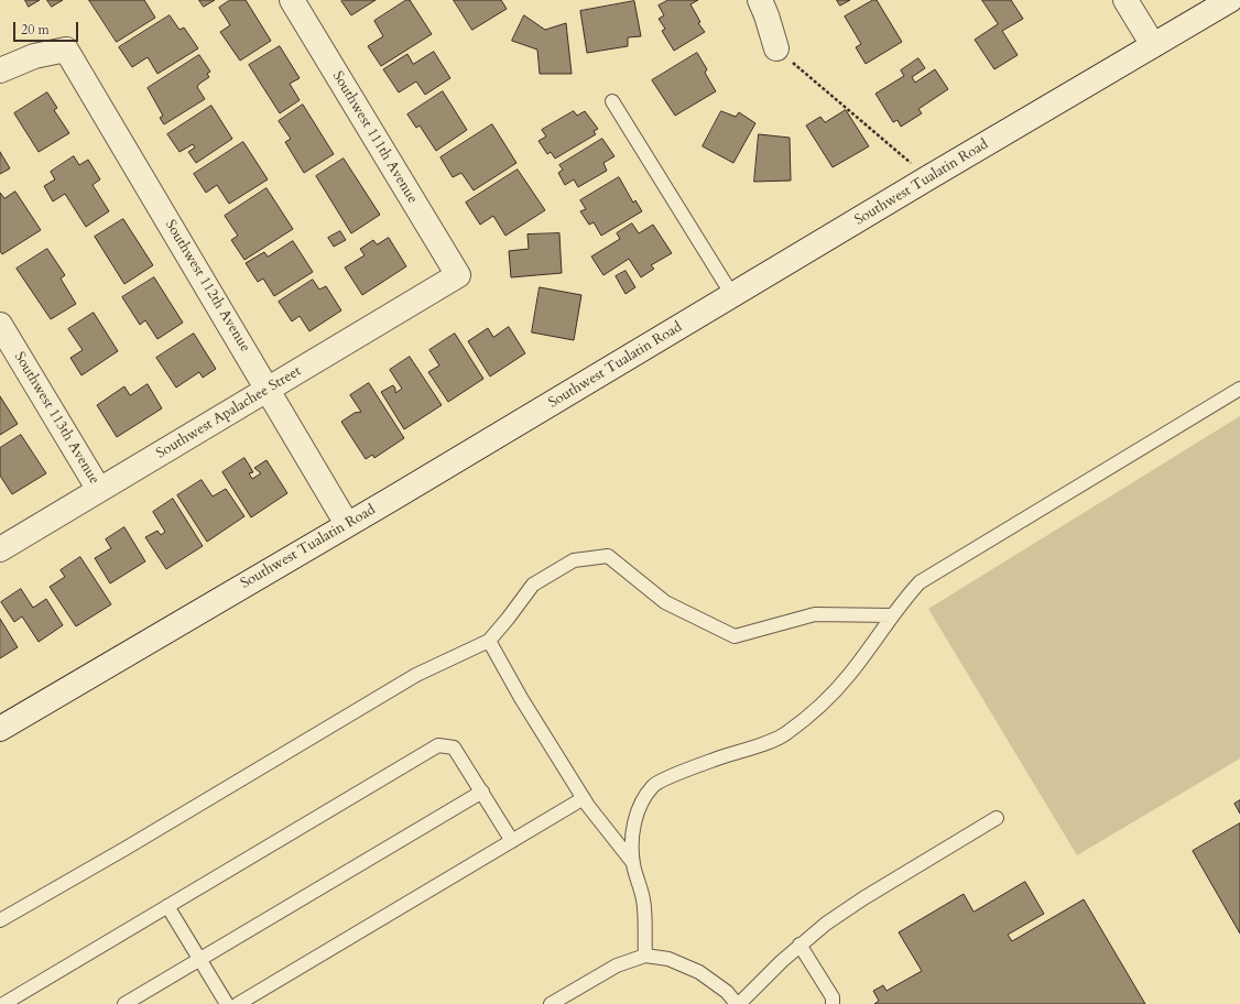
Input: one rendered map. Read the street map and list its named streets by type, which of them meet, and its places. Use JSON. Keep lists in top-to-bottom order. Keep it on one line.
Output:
{"streets":{"street":["Southwest 111th Avenue","Southwest Tualatin Road","Southwest 112th Avenue","Southwest Apalachee Street","Southwest 113th Avenue"]},"crossings":[["Southwest 111th Avenue","Southwest Apalachee Street"],["Southwest Tualatin Road","Southwest 112th Avenue"],["Southwest 112th Avenue","Southwest Apalachee Street"],["Southwest Apalachee Street","Southwest 113th Avenue"]],"scale_bar":"20 m"}
